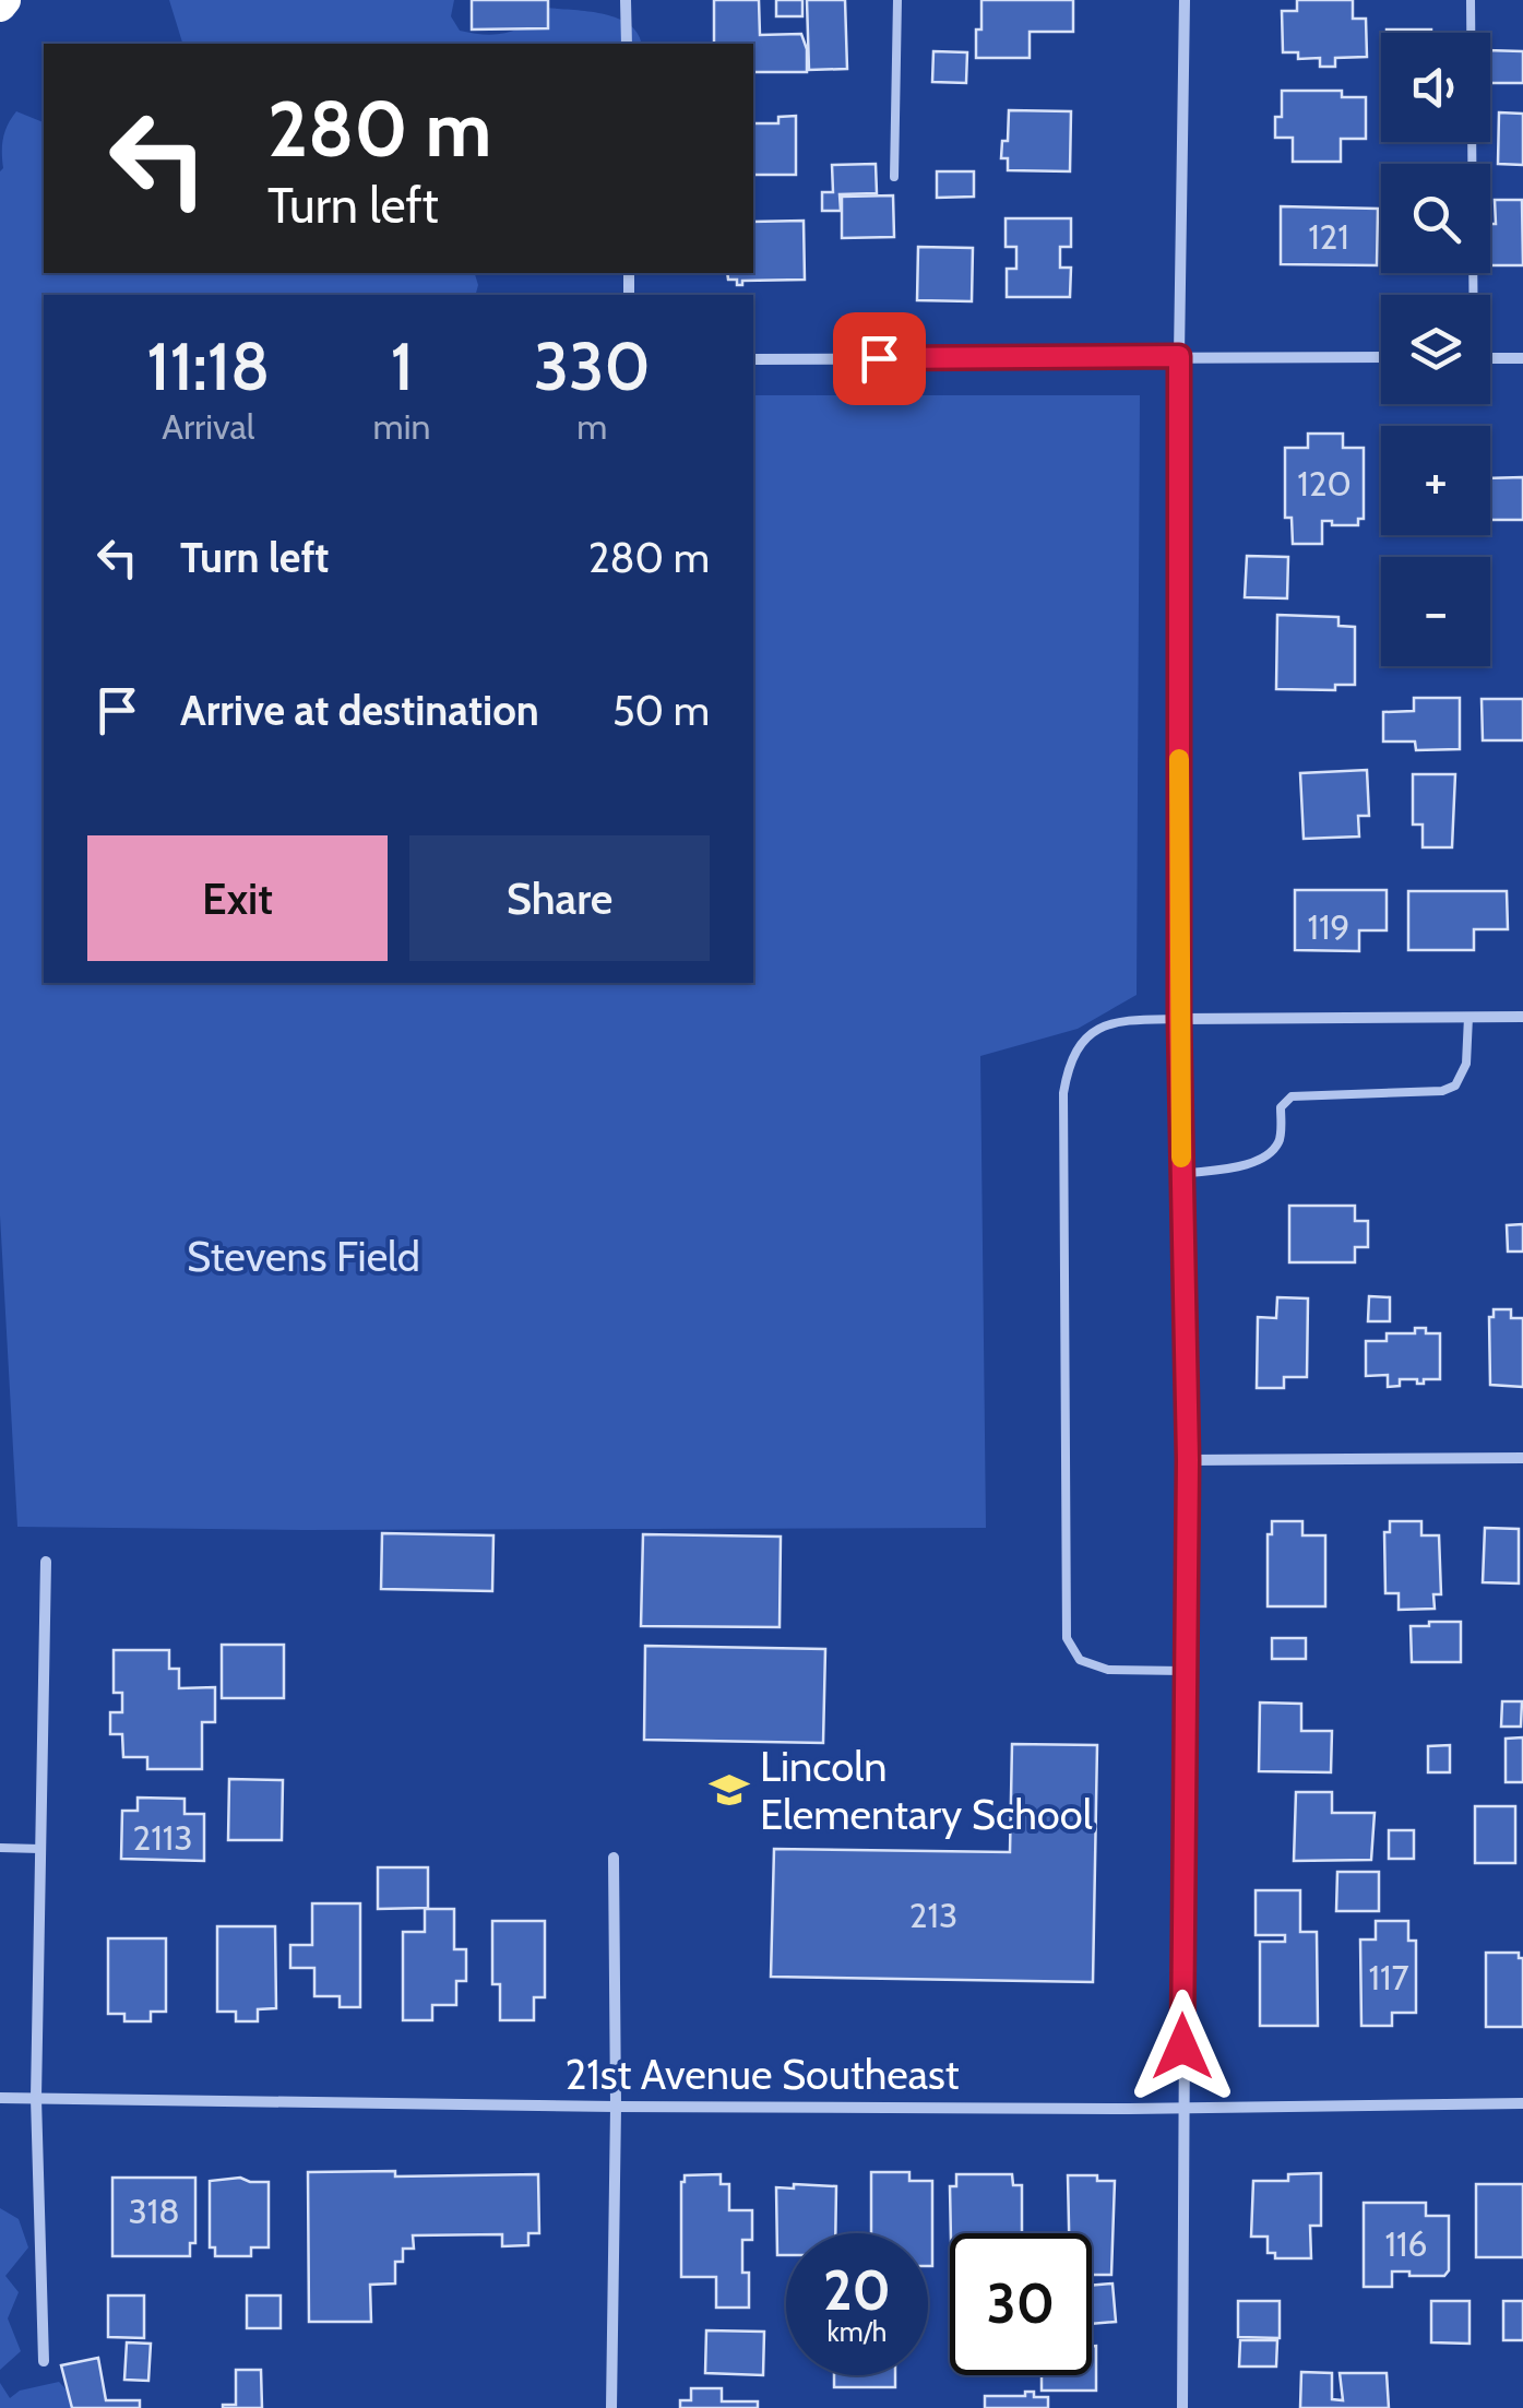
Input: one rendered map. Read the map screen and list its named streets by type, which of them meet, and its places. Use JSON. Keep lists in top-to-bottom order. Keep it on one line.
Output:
{"streets":{"street":["21st Avenue Southeast"]},"parks":["Stevens Field"],"places":{"school or university":["Lincoln Elementary School"]},"house_numbers":["121","120","119","2113","213","117","318","116"],"page":{"map_buttons":["+","−"],"turn":["280 m","Turn left"],"eta":["11:18","Arrival","1","min","330","m"],"list":[{"name":"Turn left","value":"280 m"},{"name":"Arrive at destination","value":"50 m"}],"buttons":["Exit","Share"],"speed":"20 km/h","limit":"30"}}
